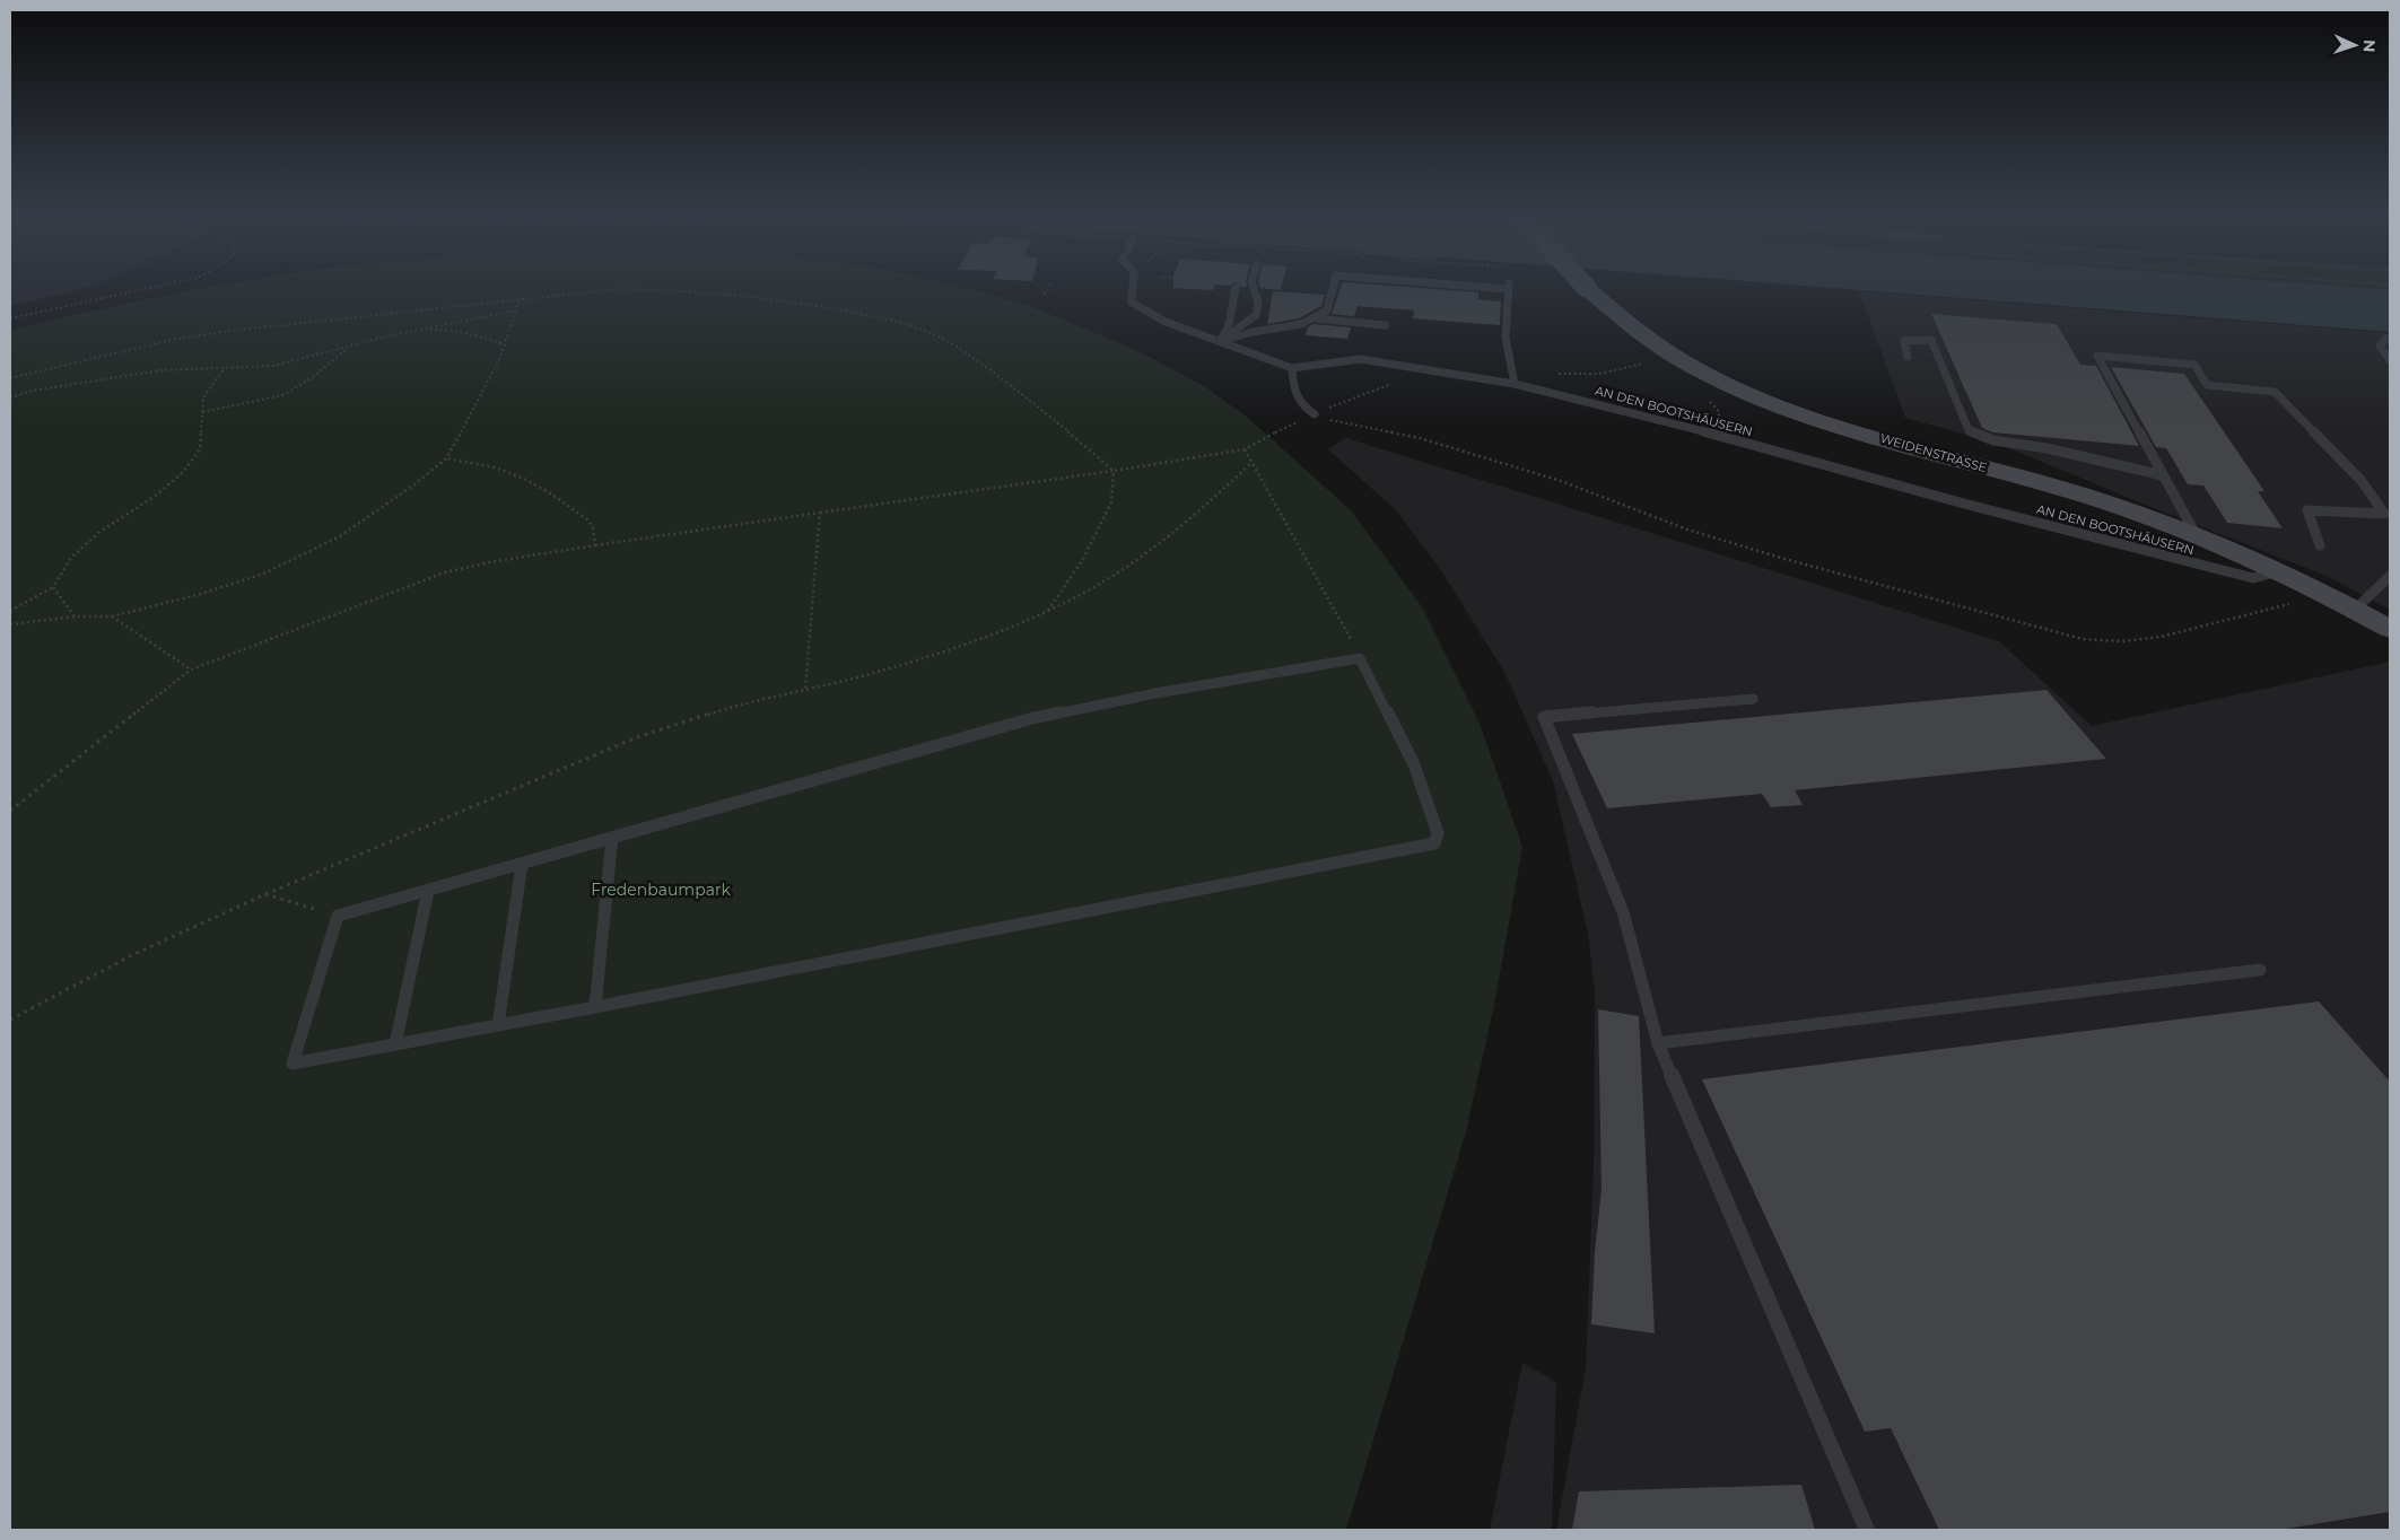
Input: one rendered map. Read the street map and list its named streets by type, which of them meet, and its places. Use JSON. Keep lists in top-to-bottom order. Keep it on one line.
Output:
{"streets":{"street":["WEIDENSTRASSE"],"lane":["AN DEN BOOTSHÄUSERN"]},"crossings":[["AN DEN BOOTSHÄUSERN","WEIDENSTRASSE"]],"parks":["Fredenbaumpark"],"north":"right"}
